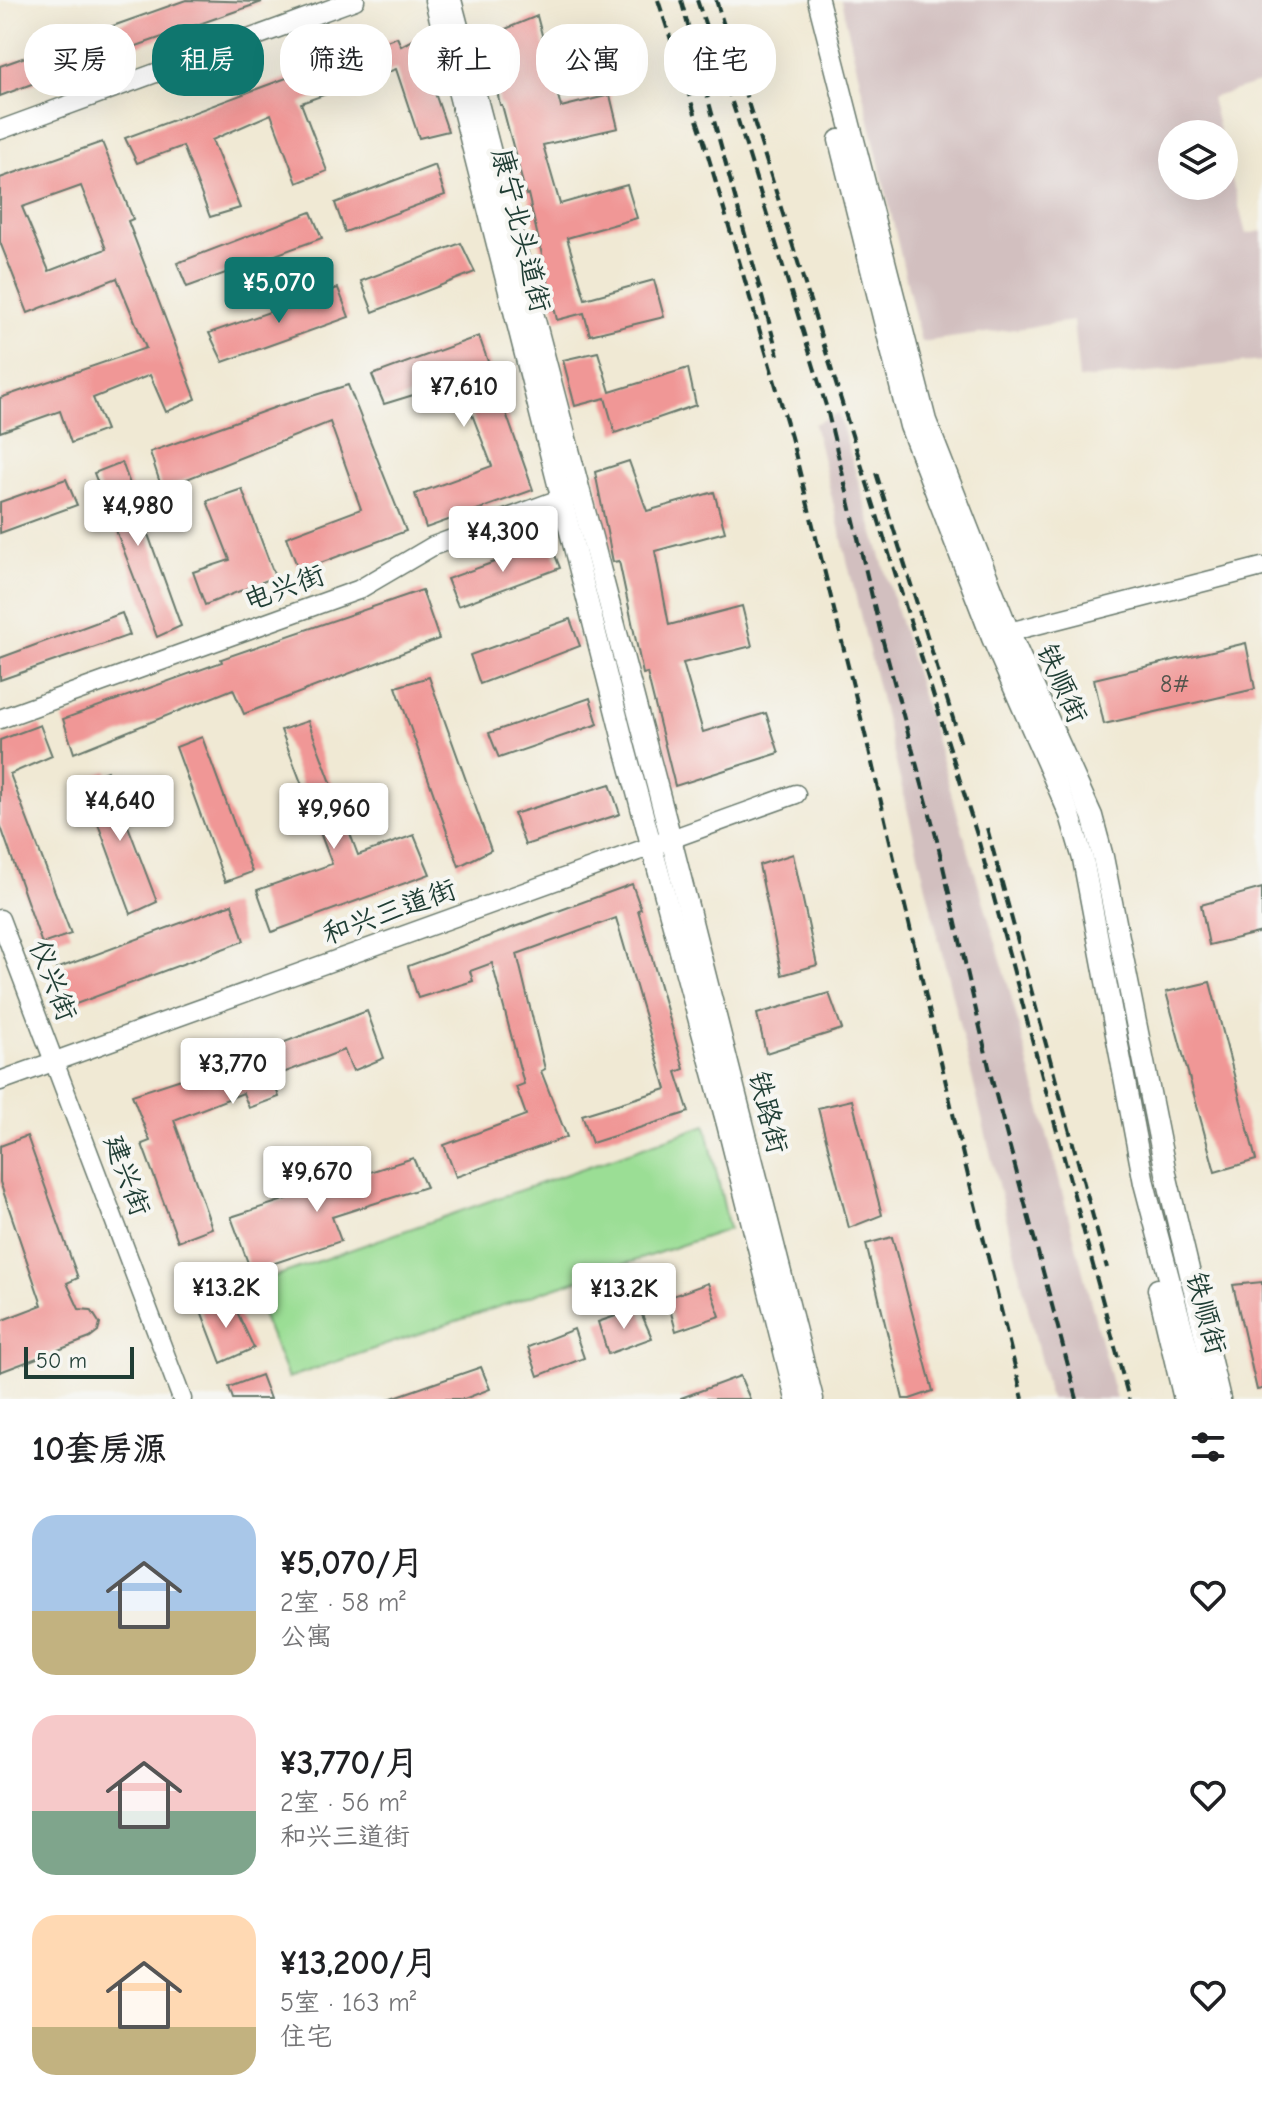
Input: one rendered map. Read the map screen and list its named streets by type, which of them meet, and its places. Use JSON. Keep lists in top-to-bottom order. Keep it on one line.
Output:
{"streets":{"main road":["康宁北头道街","铁顺街","铁路街"],"street":["电兴街","和兴三道街","仪兴街","建兴街"]},"crossings":[["康宁北头道街","电兴街"],["康宁北头道街","和兴三道街"],["康宁北头道街","铁路街"],["和兴三道街","仪兴街"],["和兴三道街","铁路街"],["和兴三道街","建兴街"],["仪兴街","建兴街"]],"house_numbers":["8#"],"scale_bar":"50 m","page":{"chip":["买房","租房","筛选","新上","公寓","住宅"],"price":["¥5,070","¥7,610","¥4,980","¥4,300","¥4,640","¥9,960","¥3,770","¥9,670","¥13.2K","¥13.2K"],"scale":"50 m","heading":"10套房源","list":[{"name":"¥5,070/月","note":"2室 · 58 m² · 公寓"},{"name":"¥3,770/月","note":"2室 · 56 m² · 和兴三道街"},{"name":"¥13,200/月","note":"5室 · 163 m² · 住宅"}]}}
